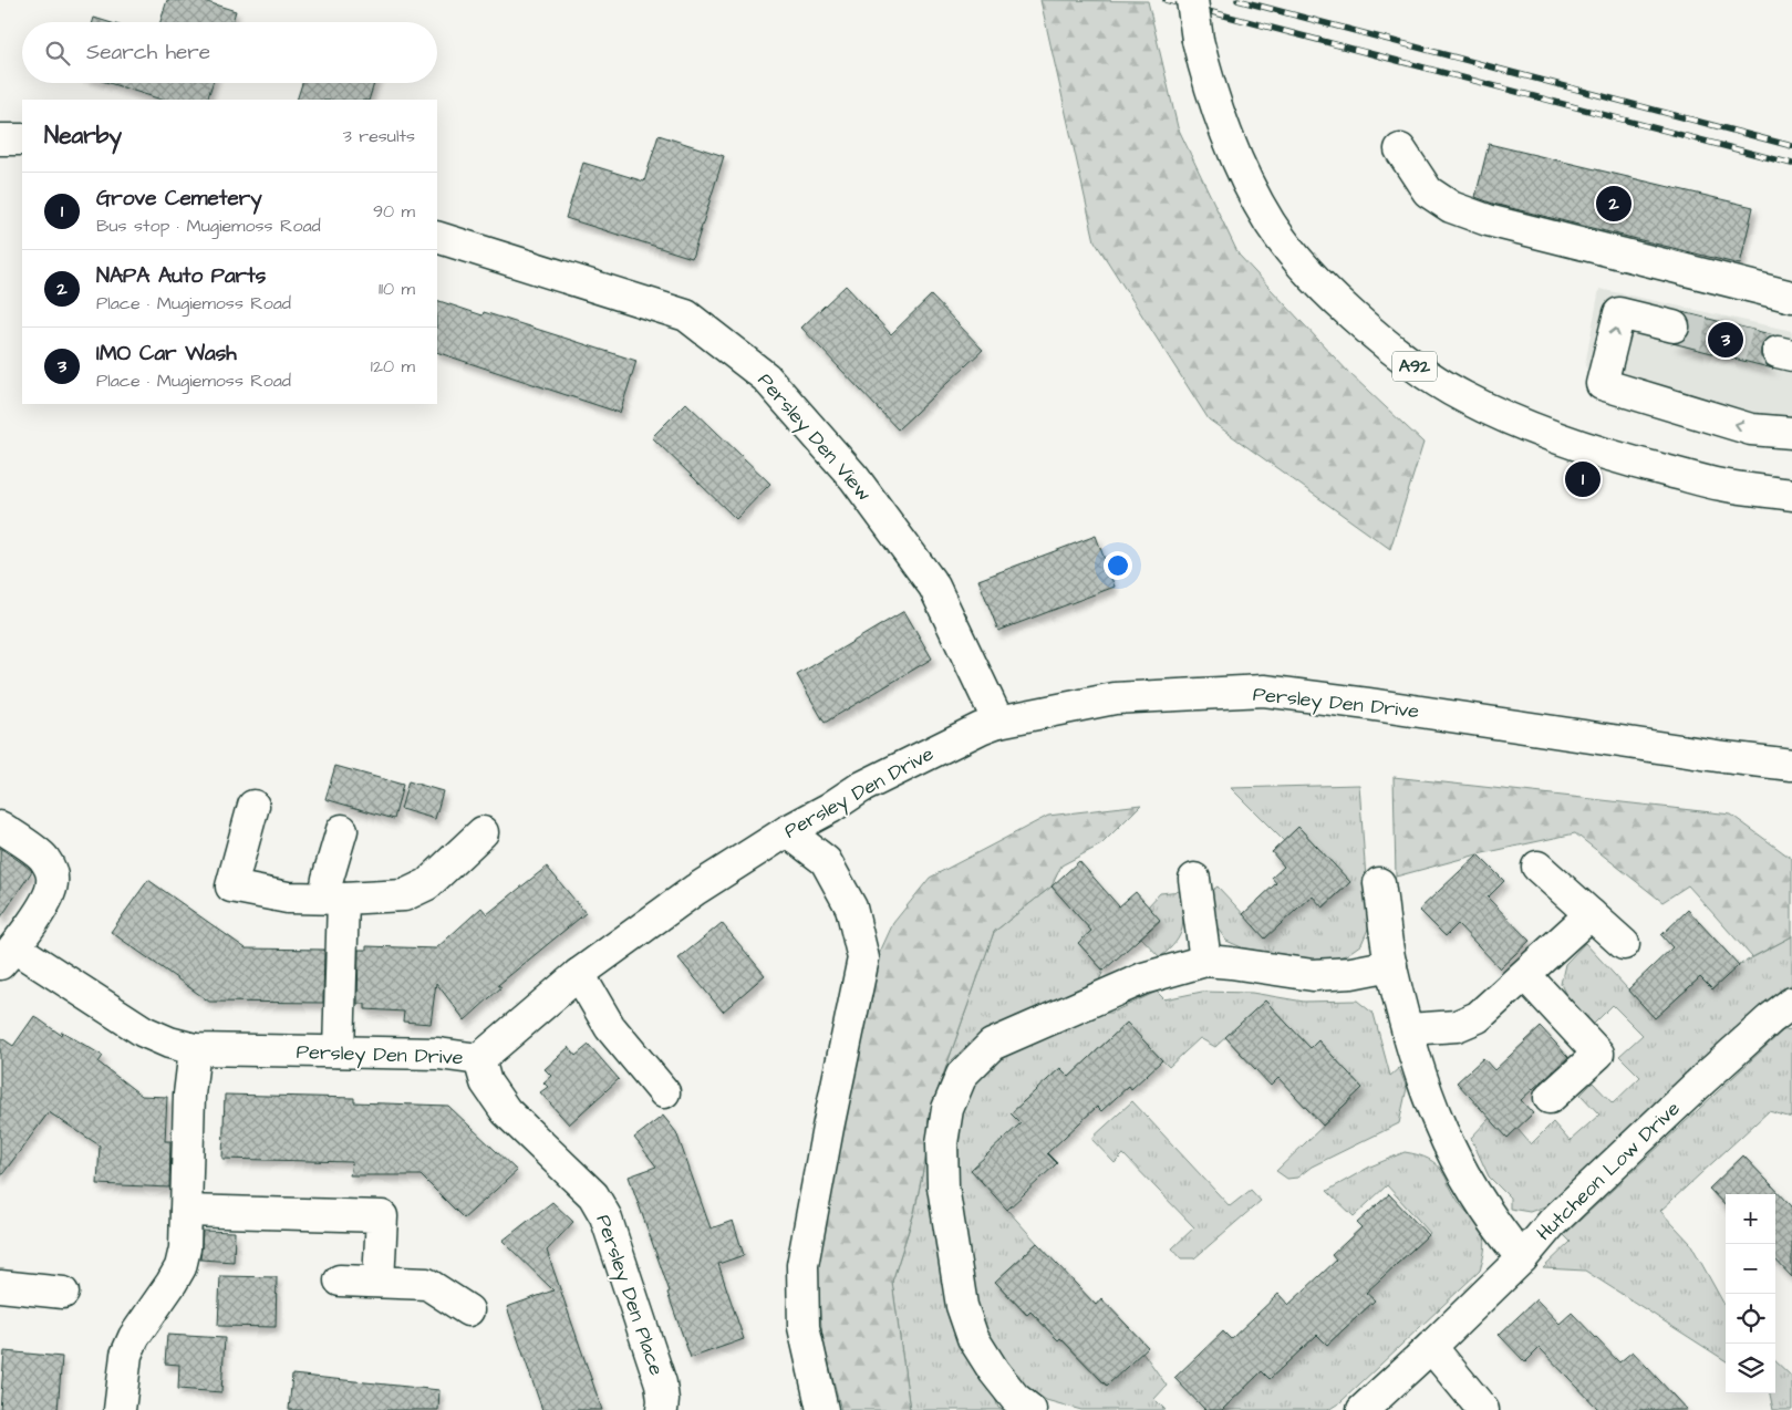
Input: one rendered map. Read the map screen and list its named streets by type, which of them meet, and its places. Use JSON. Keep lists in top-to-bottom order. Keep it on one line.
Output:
{"streets":{"street":["A92","Persley Den View","Persley Den Drive","Hutcheon Low Drive","Persley Den Place"]},"crossings":[["Persley Den View","Persley Den Drive"],["Persley Den Drive","Persley Den Place"]],"page":{"search":"Search here","heading":["Nearby","3 results"],"list":[{"mark":"1","name":"Grove Cemetery","note":"Bus stop · Mugiemoss Road","value":"90 m"},{"mark":"2","name":"NAPA Auto Parts","note":"Place · Mugiemoss Road","value":"110 m"},{"mark":"3","name":"IMO Car Wash","note":"Place · Mugiemoss Road","value":"120 m"}],"pins":["2","3","1"],"map_buttons":["+","−"]}}
